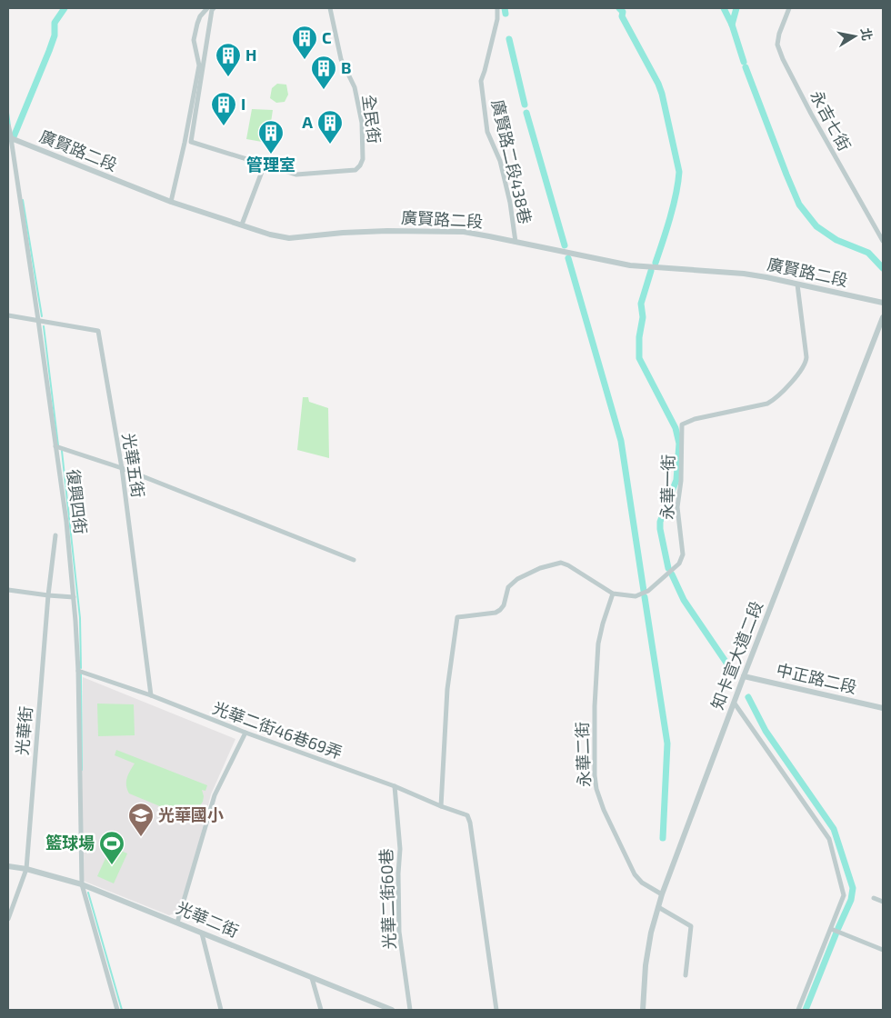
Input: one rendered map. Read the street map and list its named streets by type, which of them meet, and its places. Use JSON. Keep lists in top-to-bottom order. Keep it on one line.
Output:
{"streets":{"street":["全民街","永吉七街","廣賢路二段","廣賢路二段438巷","光華五街","永華一街","復興四街","知卡宣大道二段","中正路二段","光華街","光華二街46巷69弄","永華二街","光華二街60巷","光華二街"]},"crossings":[["廣賢路二段","廣賢路二段438巷"],["廣賢路二段","永華一街"],["廣賢路二段","復興四街"],["光華五街","復興四街"],["光華五街","光華二街46巷69弄"],["永華一街","光華二街46巷69弄"],["永華一街","永華二街"],["復興四街","光華二街46巷69弄"],["復興四街","光華二街"],["知卡宣大道二段","中正路二段"],["知卡宣大道二段","永華二街"],["光華街","光華二街"],["光華二街46巷69弄","光華二街60巷"]],"places":{"building":["C","H","B","I","A","管理室"],"school or university":["光華國小"],"sports":["籃球場"]},"north":"right"}
